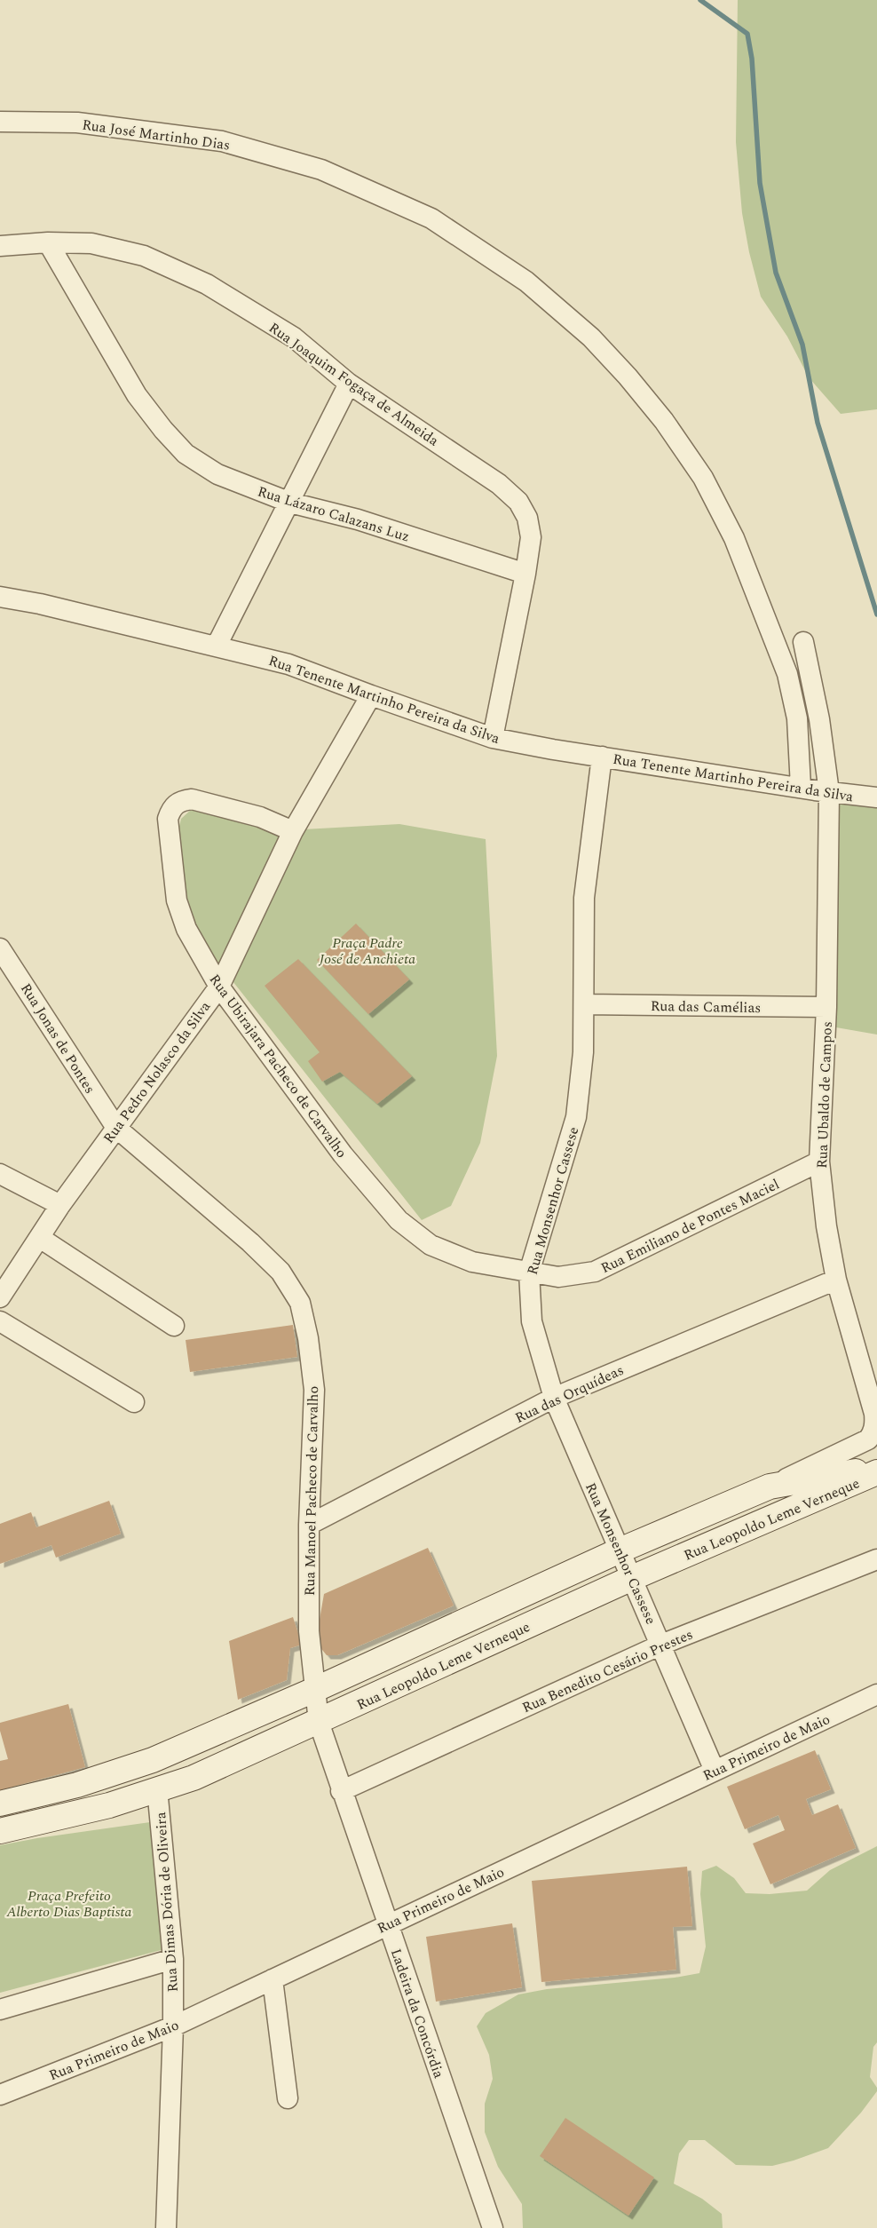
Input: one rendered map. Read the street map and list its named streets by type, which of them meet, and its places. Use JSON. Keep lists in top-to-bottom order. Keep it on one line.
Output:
{"streets":{"main road":["Rua Leopoldo Leme Verneque"],"street":["Rua José Martinho Dias","Rua Joaquim Fogaça de Almeida","Rua Lázaro Calazans Luz","Rua Tenente Martinho Pereira da Silva","Rua das Camélias","Rua Jonas de Pontes","Rua Ubirajara Pacheco de Carvalho","Rua Pedro Nolasco da Silva","Rua Ubaldo de Campos","Rua Monsenhor Cassese","Rua Emiliano de Pontes Maciel","Rua das Orquídeas","Rua Manoel Pacheco de Carvalho","Rua Benedito Cesário Prestes","Rua Primeiro de Maio","Rua Dimas Dória de Oliveira","Ladeira da Concórdia"]},"crossings":[["Rua José Martinho Dias","Rua Tenente Martinho Pereira da Silva"],["Rua Joaquim Fogaça de Almeida","Rua Lázaro Calazans Luz"],["Rua Joaquim Fogaça de Almeida","Rua Tenente Martinho Pereira da Silva"],["Rua Tenente Martinho Pereira da Silva","Rua Pedro Nolasco da Silva"],["Rua Tenente Martinho Pereira da Silva","Rua Ubaldo de Campos"],["Rua Tenente Martinho Pereira da Silva","Rua Monsenhor Cassese"],["Rua das Camélias","Rua Ubaldo de Campos"],["Rua das Camélias","Rua Monsenhor Cassese"],["Rua Jonas de Pontes","Rua Pedro Nolasco da Silva"],["Rua Jonas de Pontes","Rua Manoel Pacheco de Carvalho"],["Rua Ubirajara Pacheco de Carvalho","Rua Pedro Nolasco da Silva"],["Rua Ubirajara Pacheco de Carvalho","Rua Monsenhor Cassese"],["Rua Ubirajara Pacheco de Carvalho","Rua Emiliano de Pontes Maciel"],["Rua Pedro Nolasco da Silva","Rua Manoel Pacheco de Carvalho"],["Rua Ubaldo de Campos","Rua Emiliano de Pontes Maciel"],["Rua Ubaldo de Campos","Rua das Orquídeas"],["Rua Ubaldo de Campos","Rua Leopoldo Leme Verneque"],["Rua Monsenhor Cassese","Rua Emiliano de Pontes Maciel"],["Rua Monsenhor Cassese","Rua das Orquídeas"],["Rua Monsenhor Cassese","Rua Leopoldo Leme Verneque"],["Rua Monsenhor Cassese","Rua Benedito Cesário Prestes"],["Rua Monsenhor Cassese","Rua Primeiro de Maio"],["Rua das Orquídeas","Rua Manoel Pacheco de Carvalho"],["Rua Manoel Pacheco de Carvalho","Rua Leopoldo Leme Verneque"],["Rua Manoel Pacheco de Carvalho","Ladeira da Concórdia"],["Rua Leopoldo Leme Verneque","Rua Dimas Dória de Oliveira"],["Rua Leopoldo Leme Verneque","Ladeira da Concórdia"],["Rua Benedito Cesário Prestes","Ladeira da Concórdia"],["Rua Primeiro de Maio","Rua Dimas Dória de Oliveira"],["Rua Primeiro de Maio","Ladeira da Concórdia"]],"parks":["Praça Padre José de Anchieta","Praça Prefeito Alberto Dias Baptista"]}
